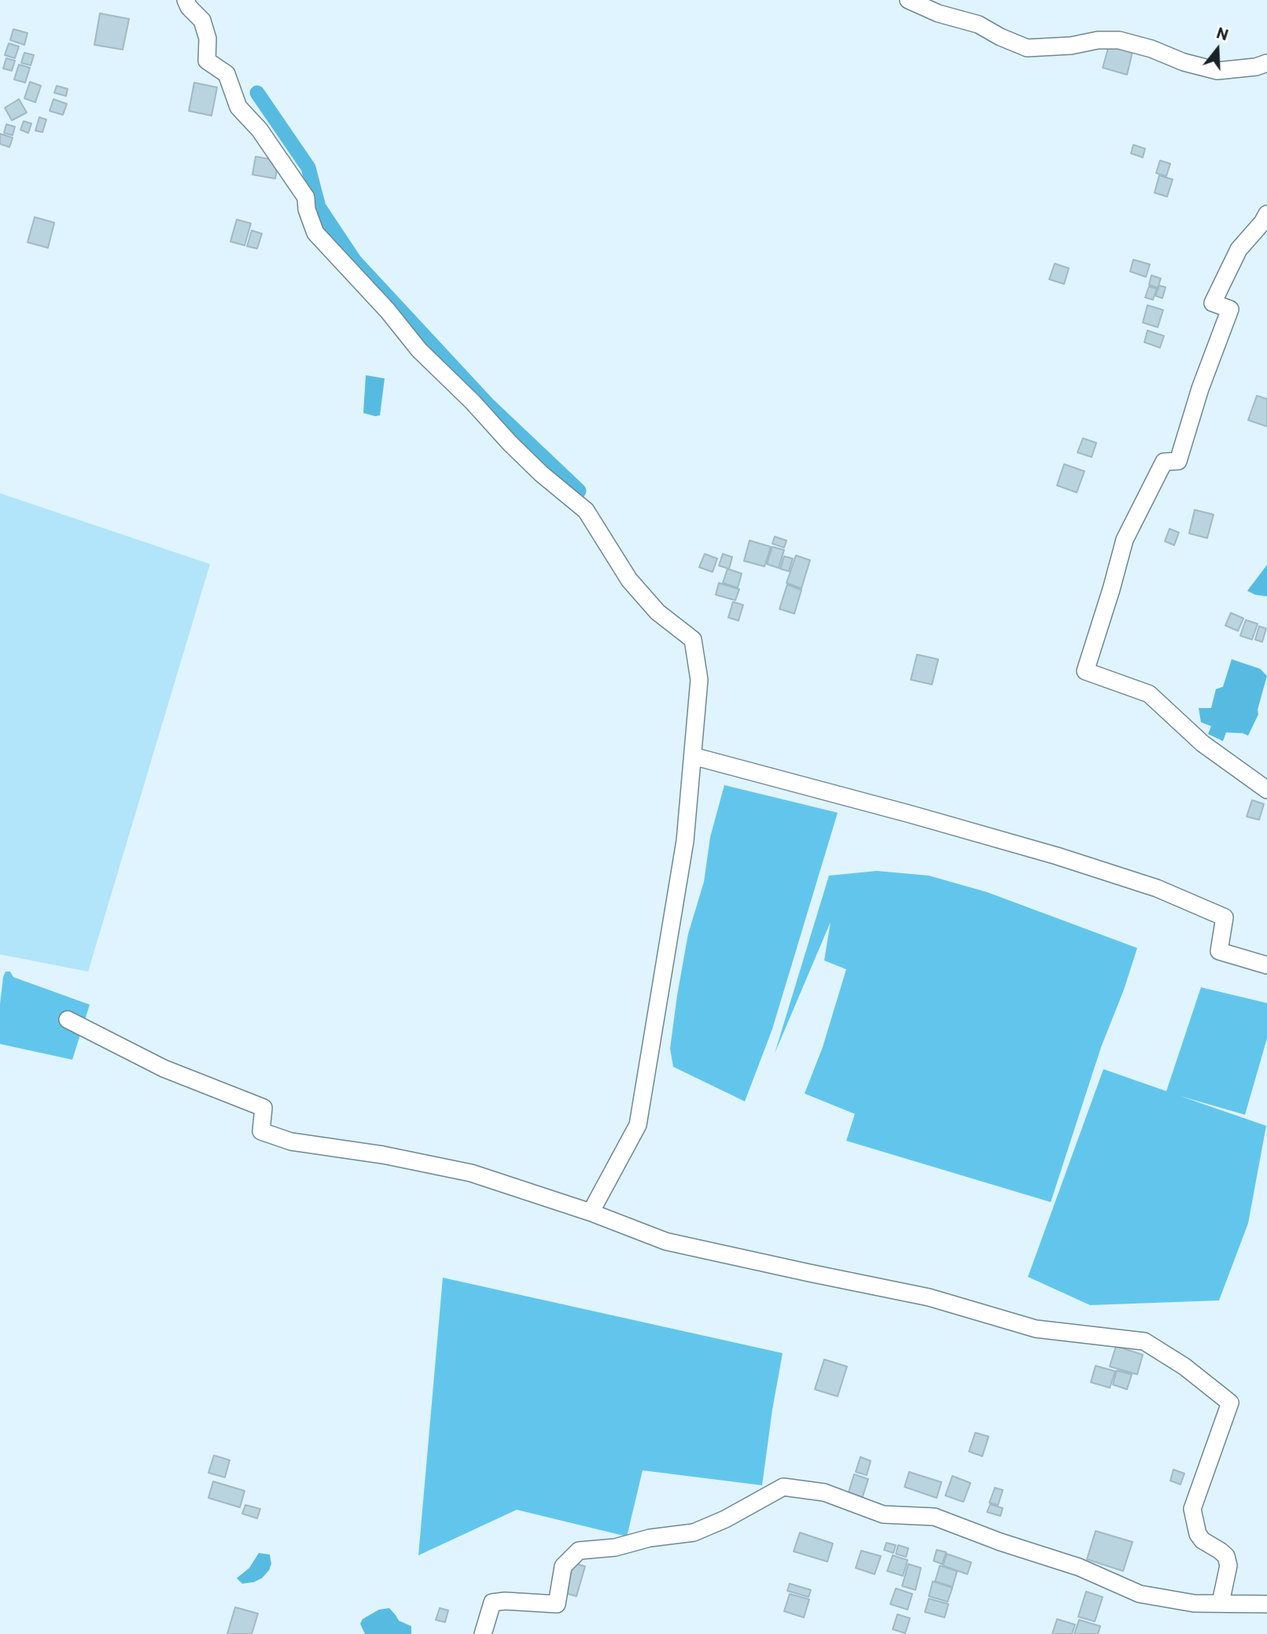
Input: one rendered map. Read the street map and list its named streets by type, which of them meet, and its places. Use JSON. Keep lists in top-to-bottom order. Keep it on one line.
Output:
{"north":"top"}
